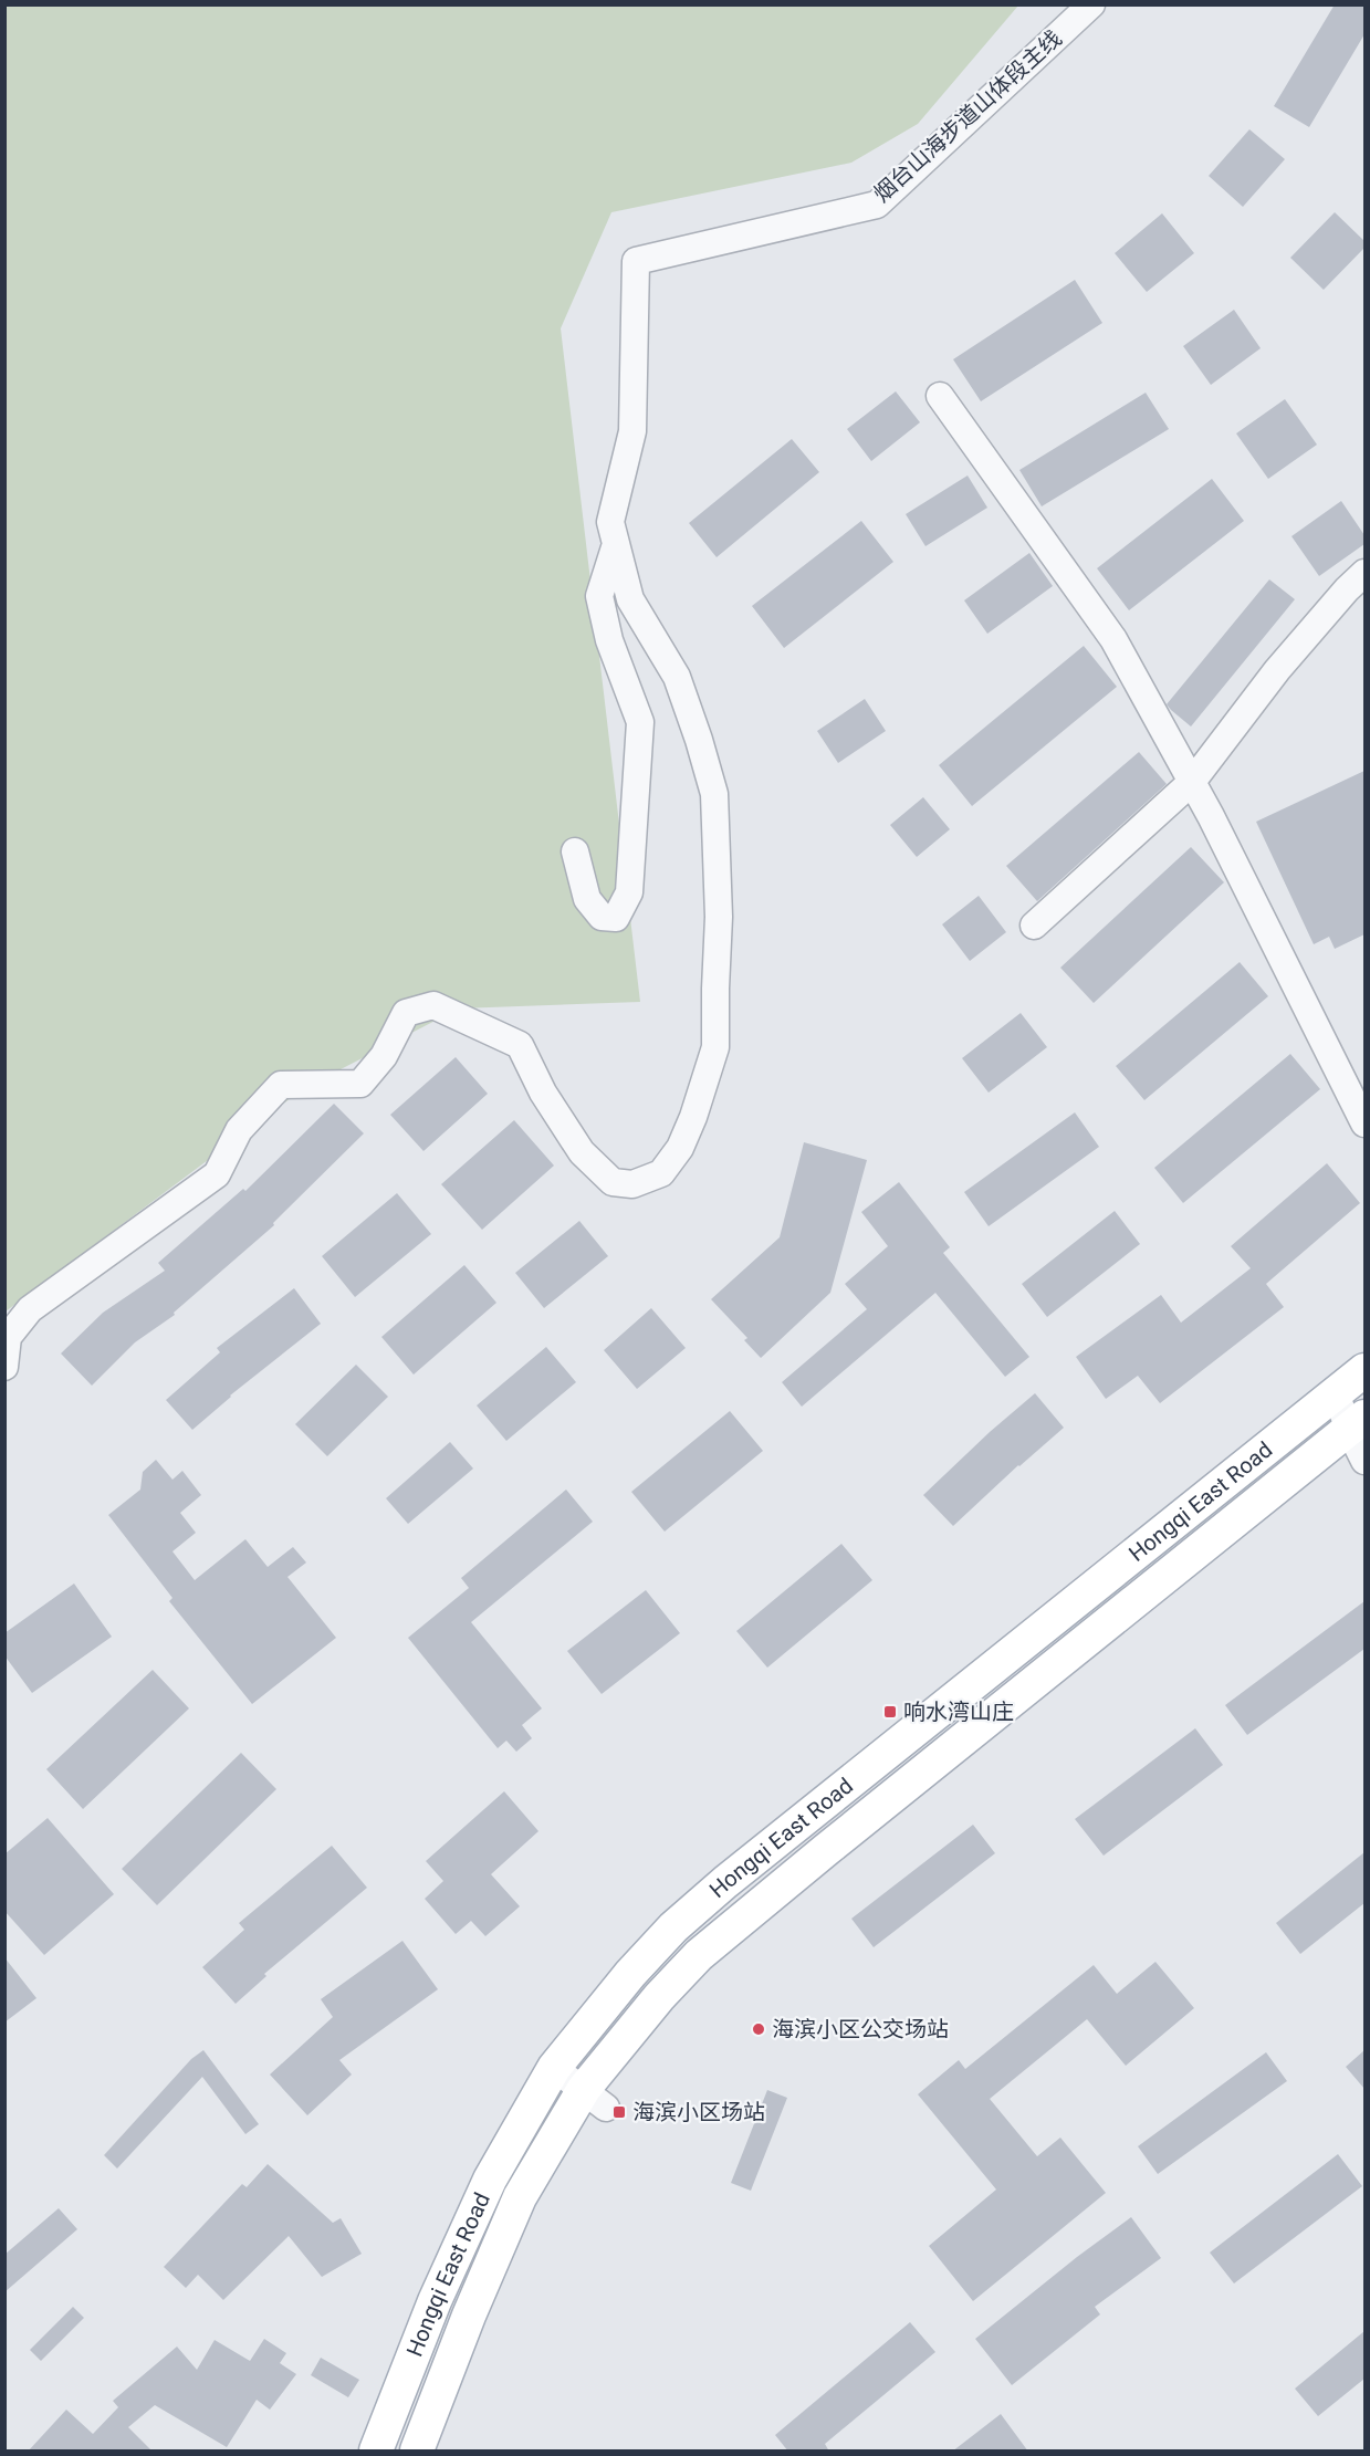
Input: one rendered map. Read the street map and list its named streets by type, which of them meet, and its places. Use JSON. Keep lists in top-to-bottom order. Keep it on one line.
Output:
{"streets":{"main road":["Hongqi East Road"],"street":["烟台山海步道山体段主线"]},"places":{"transit":["响水湾山庄","海滨小区场站"],"other":["海滨小区公交场站"]}}
